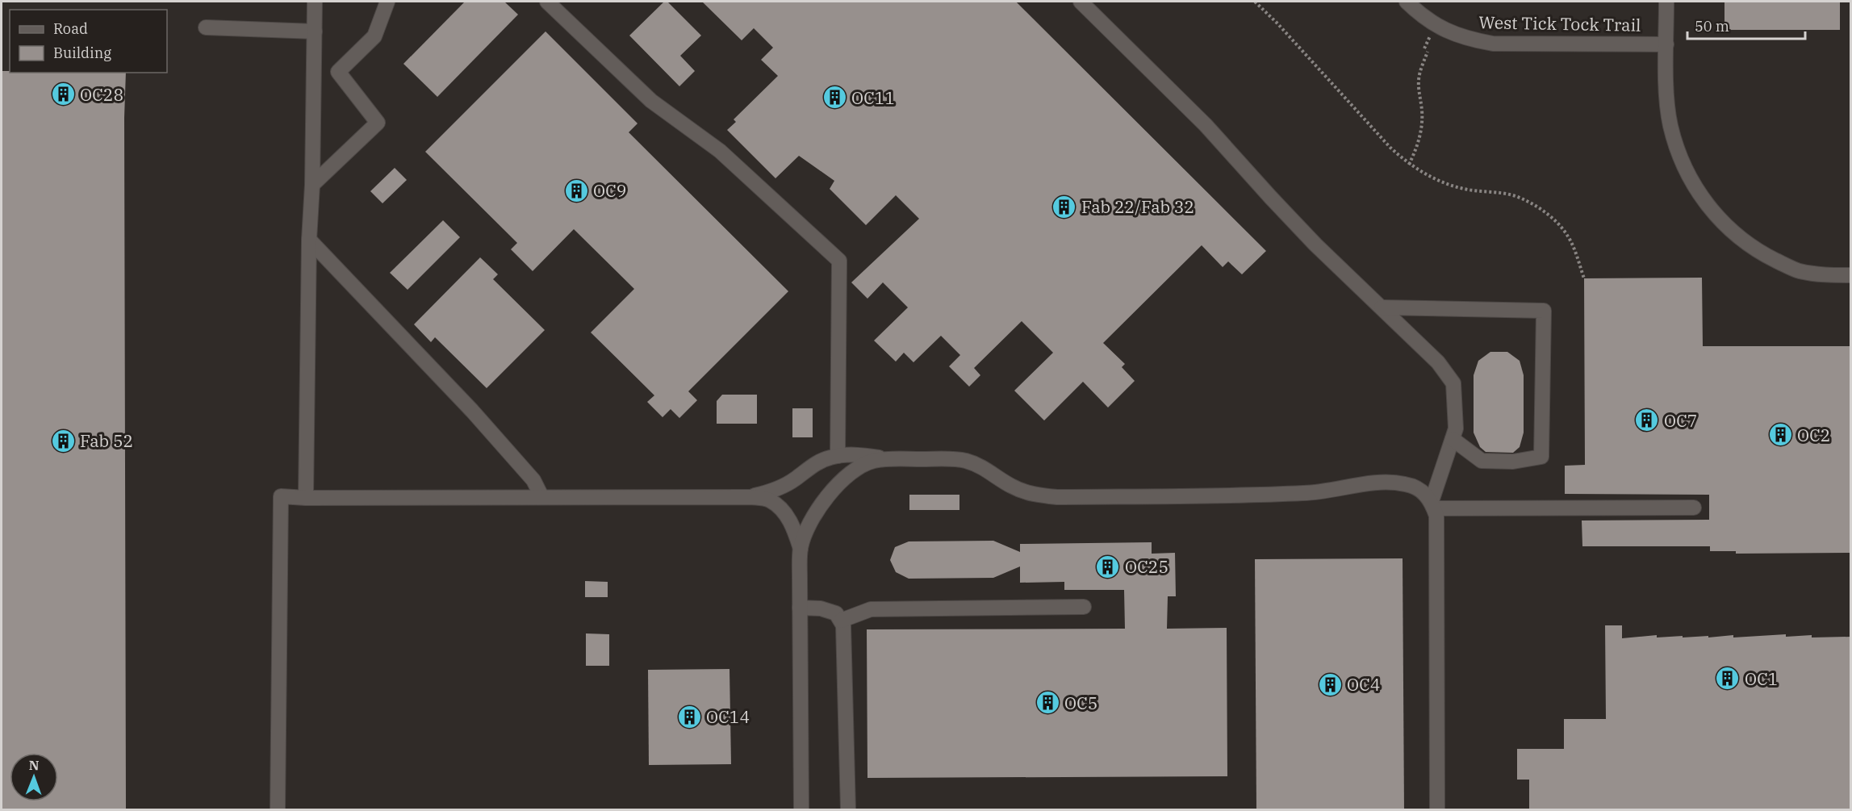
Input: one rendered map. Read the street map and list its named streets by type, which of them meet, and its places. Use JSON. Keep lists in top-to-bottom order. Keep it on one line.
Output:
{"streets":{"street":["West Tick Tock Trail"]},"places":{"building":["OC28","OC11","OC9","Fab 22/Fab 32","OC7","OC2","Fab 52","OC25","OC1","OC4","OC5","OC14"]},"legend":["Road","Building"],"scale_bar":"50 m","north":"top"}
